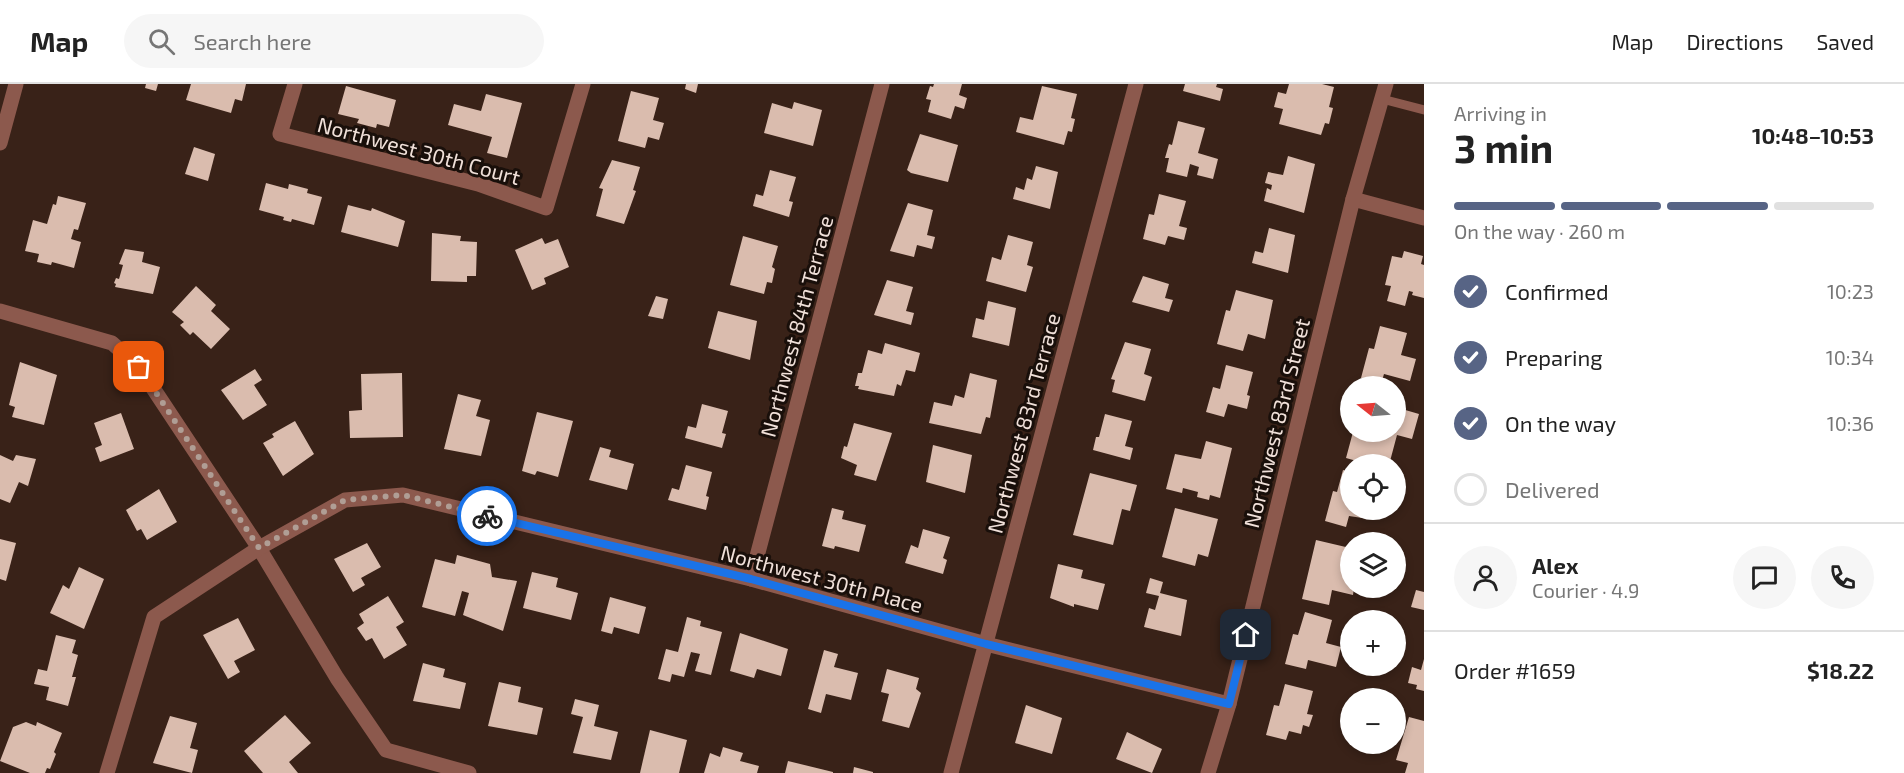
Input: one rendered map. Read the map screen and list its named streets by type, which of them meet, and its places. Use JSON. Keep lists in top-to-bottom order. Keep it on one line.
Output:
{"streets":{"street":["Northwest 30th Court","Northwest 84th Terrace","Northwest 83rd Terrace","Northwest 83rd Street","Northwest 30th Place"]},"crossings":[["Northwest 84th Terrace","Northwest 30th Place"],["Northwest 83rd Terrace","Northwest 30th Place"],["Northwest 83rd Street","Northwest 30th Place"]],"north":"left","page":{"header":"Map","search":"Search here","nav":["Map","Directions","Saved"],"heading":["3 min","Arriving in","10:48–10:53"],"panel":["Alex","Courier · 4.9","Order #1659","$18.22"],"bar":"On the way · 260 m","list":[["Confirmed","10:23"],["Preparing","10:34"],["On the way","10:36"],"Delivered"],"map_buttons":["+","−"]}}
